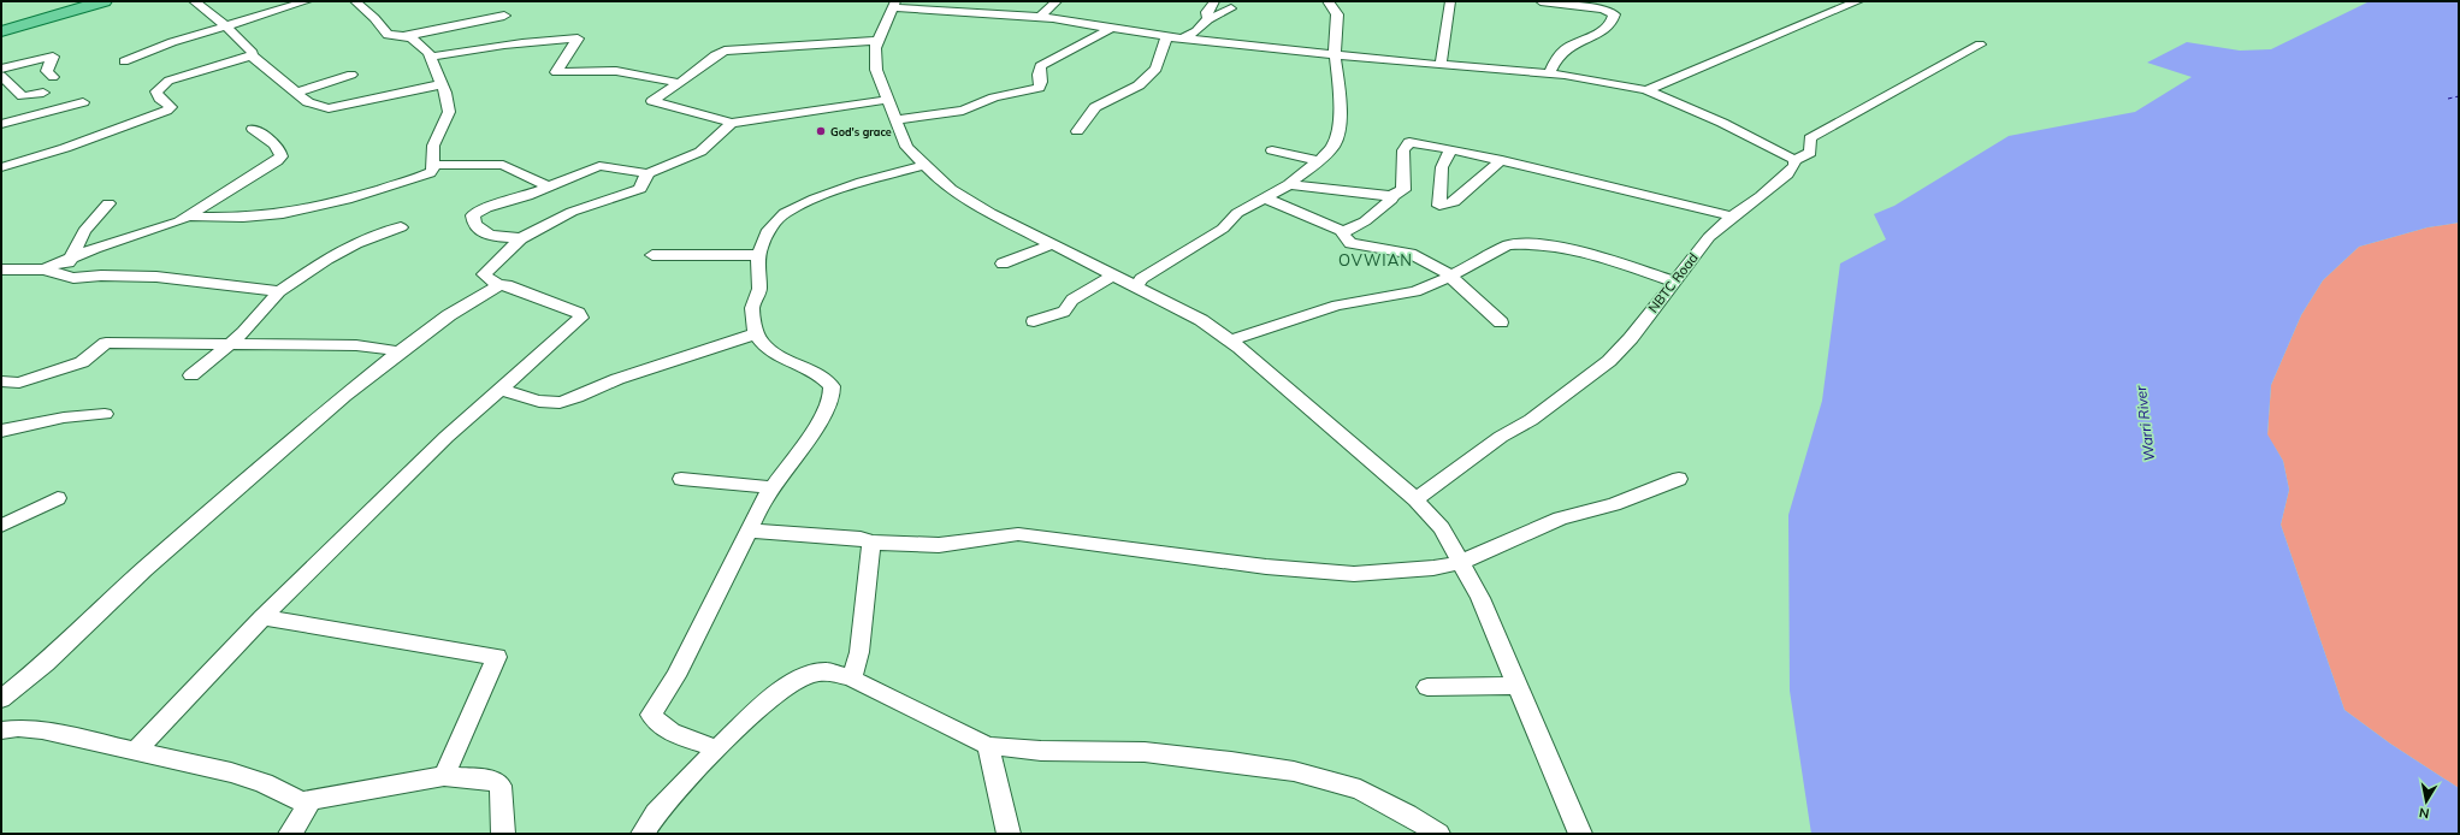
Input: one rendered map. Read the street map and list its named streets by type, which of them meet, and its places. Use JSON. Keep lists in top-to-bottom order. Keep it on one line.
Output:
{"streets":{"street":["NBTC Road"]},"districts":["OVWIAN"],"water":["Warri River"],"places":["God's grace"],"north":"bottom"}
